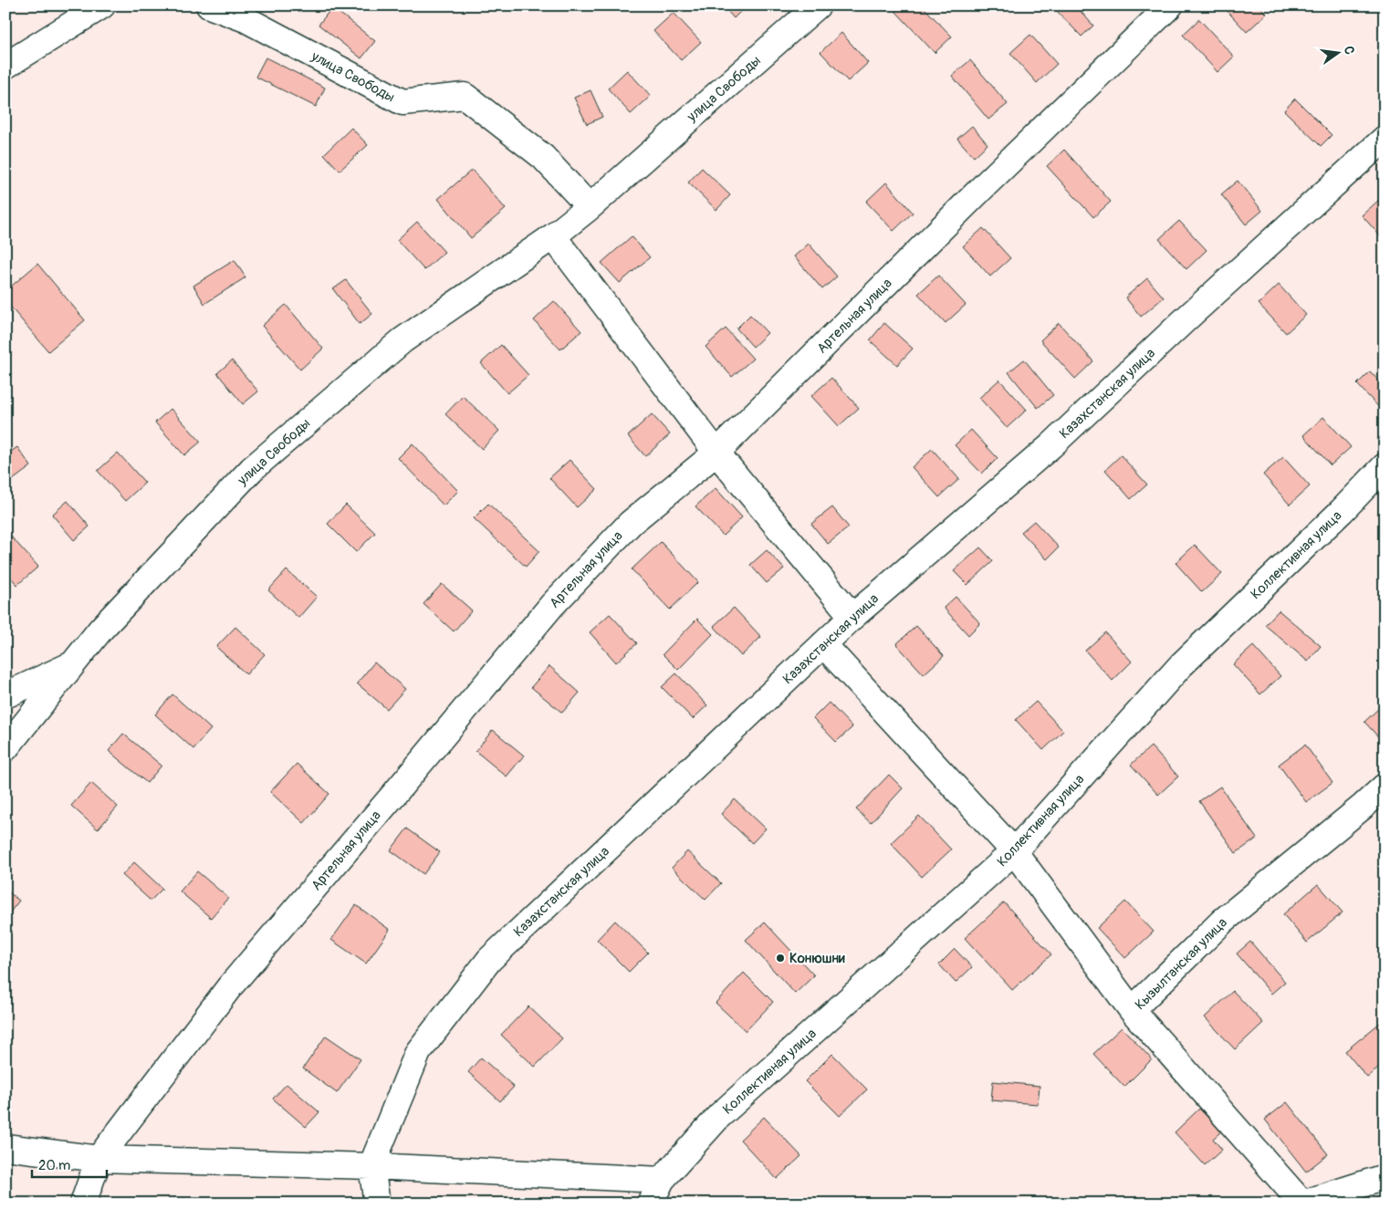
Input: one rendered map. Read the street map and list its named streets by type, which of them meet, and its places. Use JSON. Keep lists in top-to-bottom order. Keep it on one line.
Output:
{"streets":{"street":["улица Свободы","Артельная улица","Казахстанская улица","Коллективная улица","Кызылтанская улица"]},"places":["Конюшни"],"scale_bar":"20 m","north":"right"}
